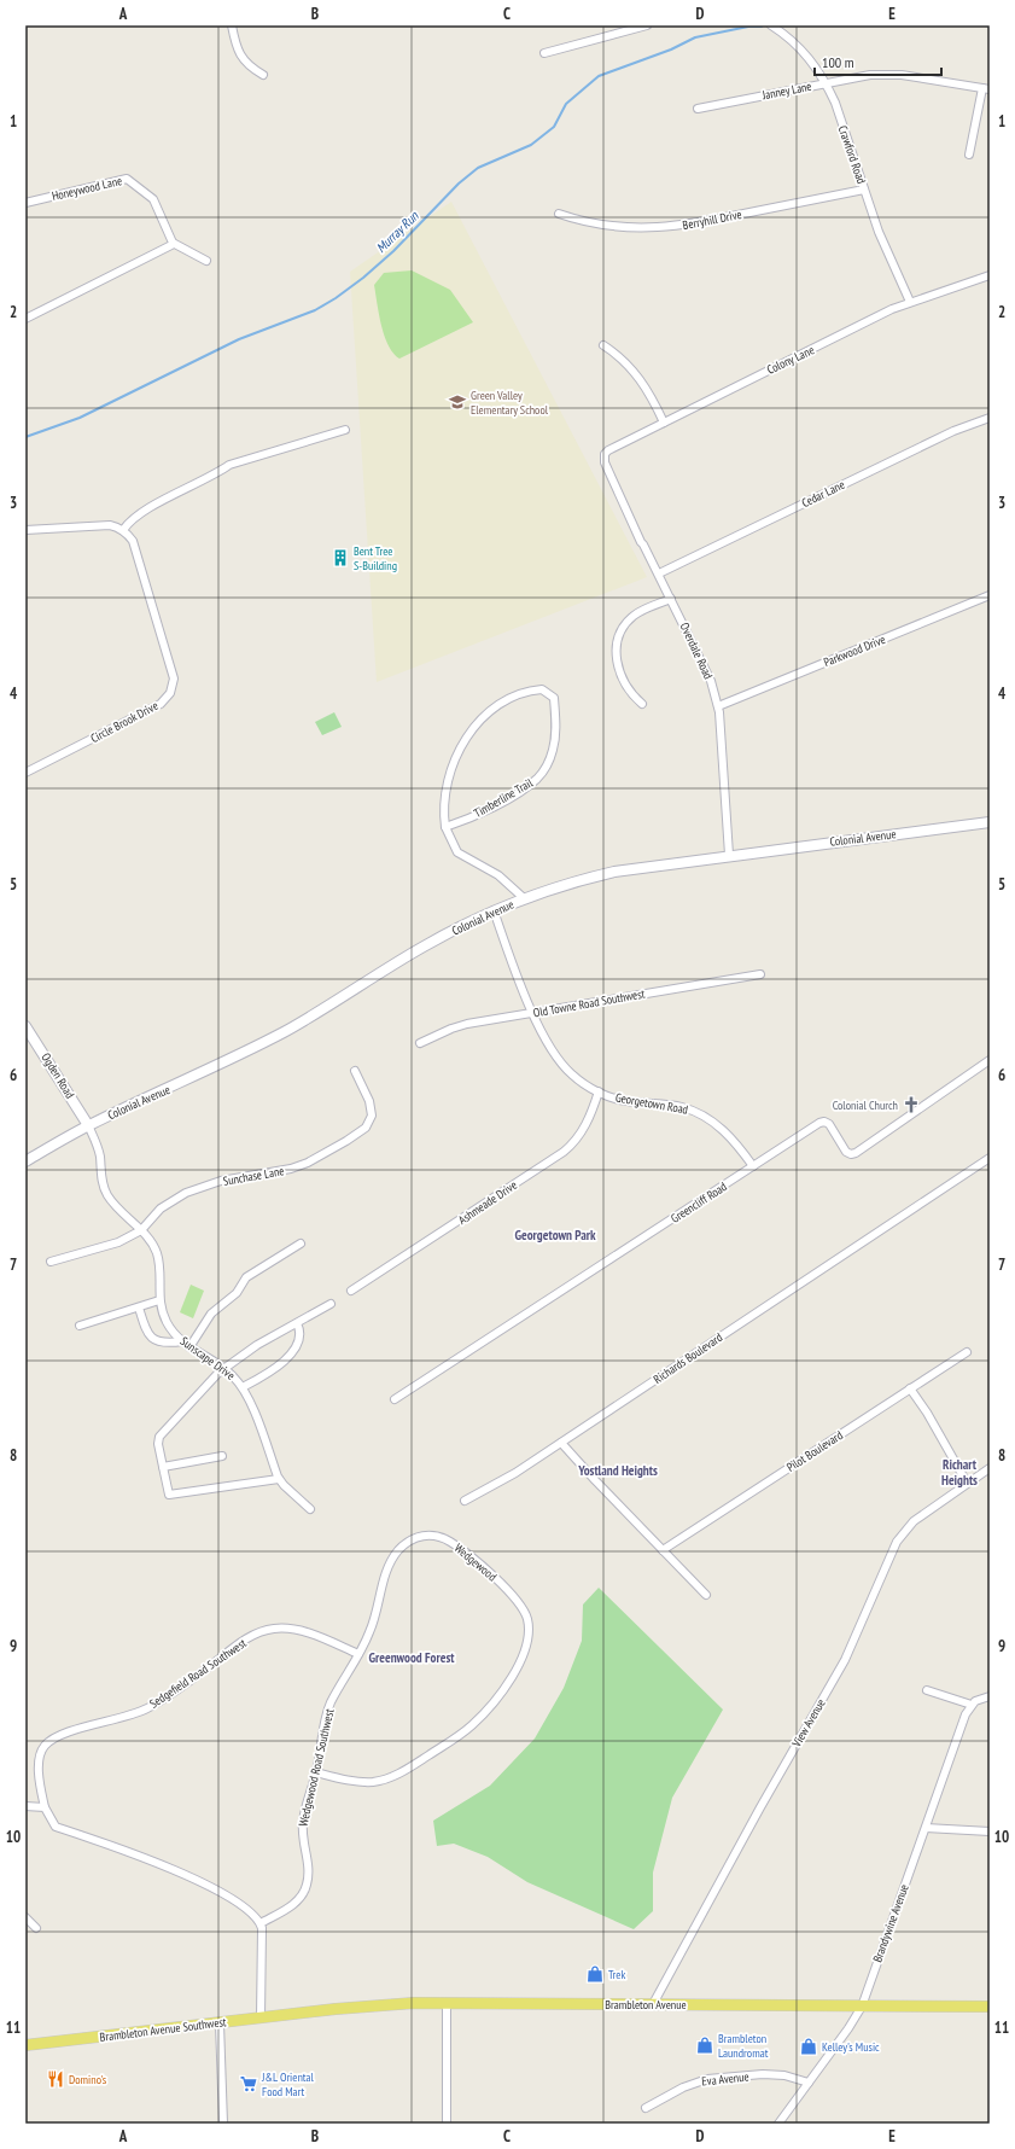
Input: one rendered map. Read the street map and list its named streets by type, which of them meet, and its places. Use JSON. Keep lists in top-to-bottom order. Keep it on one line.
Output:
{"streets":{"main road":["Colonial Avenue","Ogden Road","Brambleton Avenue","Brambleton Avenue Southwest"],"street":["Janney Lane","Crawford Road","Honeywood Lane","Berryhill Drive","Colony Lane","Cedar Lane","Overdale Road","Parkwood Drive","Circle Brook Drive","Timberline Trail","Old Towne Road Southwest","Georgetown Road","Sunchase Lane","Ashmeade Drive","Greencliff Road","Sunscape Drive","Richards Boulevard","Pilot Boulevard","Wedgewood","Sedgefield Road Southwest","View Avenue","Wedgewood Road Southwest","Brandywine Avenue","Eva Avenue"]},"crossings":[["Janney Lane","Crawford Road"],["Crawford Road","Berryhill Drive"],["Crawford Road","Colony Lane"],["Colony Lane","Overdale Road"],["Cedar Lane","Overdale Road"],["Overdale Road","Parkwood Drive"],["Overdale Road","Colonial Avenue"],["Timberline Trail","Colonial Avenue"],["Colonial Avenue","Ogden Road"],["Colonial Avenue","Georgetown Road"],["Colonial Avenue","Sunscape Drive"],["Old Towne Road Southwest","Georgetown Road"],["Ogden Road","Sunscape Drive"],["Georgetown Road","Ashmeade Drive"],["Georgetown Road","Greencliff Road"],["Sunchase Lane","Sunscape Drive"],["Wedgewood","Sedgefield Road Southwest"],["Wedgewood","Wedgewood Road Southwest"],["Sedgefield Road Southwest","Wedgewood Road Southwest"],["View Avenue","Brambleton Avenue"],["Brandywine Avenue","Brambleton Avenue"],["Brandywine Avenue","Eva Avenue"],["Brambleton Avenue","Brambleton Avenue Southwest"]],"districts":["Georgetown Park","Richart Heights","Yostland Heights","Greenwood Forest"],"water":["Murray Run"],"places":{"school or university":["Green Valley Elementary School"],"building":["Bent Tree S-Building"],"church":["Colonial Church"],"shop":["Trek","Brambleton Laundromat","Kelley's Music"],"restaurant":["Domino's"],"supermarket":["J&L Oriental Food Mart"]},"scale_bar":"100 m","grid":{"columns":["A","B","C","D","E"],"rows":["1","2","3","4","5","6","7","8","9","10","11"]}}
